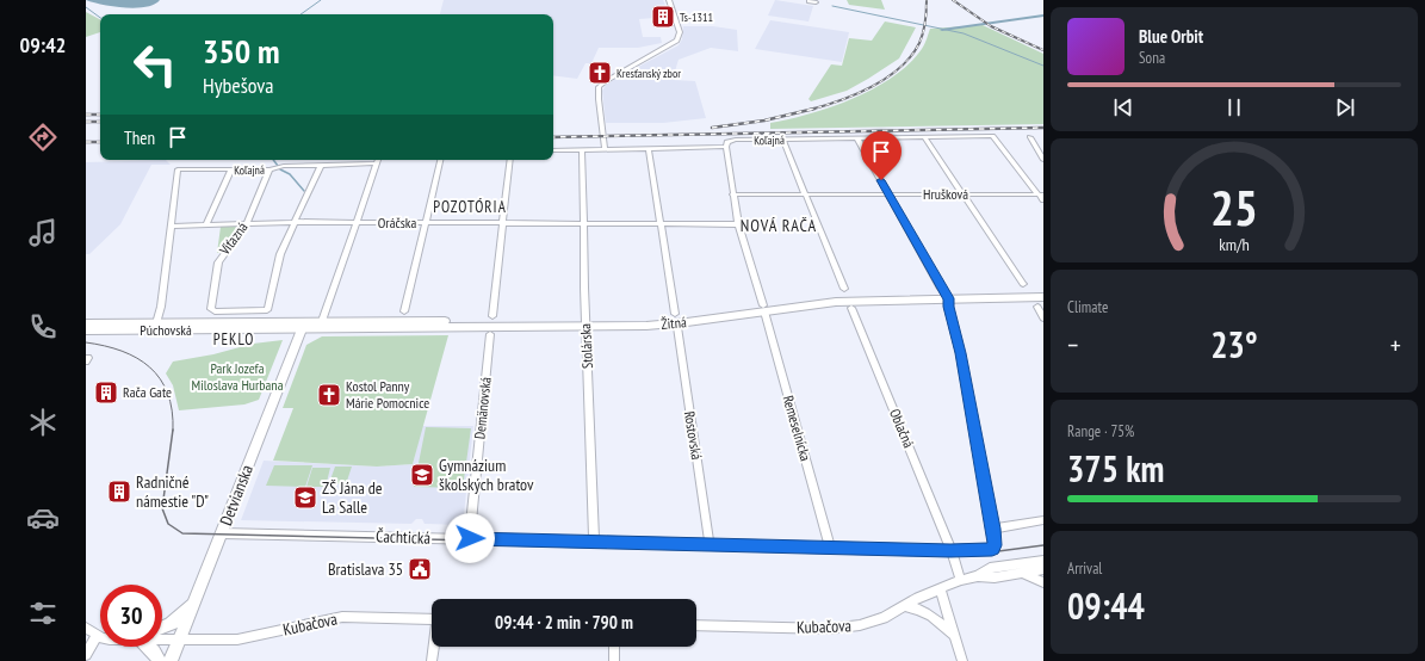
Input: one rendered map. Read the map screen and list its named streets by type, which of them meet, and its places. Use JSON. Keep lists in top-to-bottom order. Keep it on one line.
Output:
{"streets":{"main road":["Žitná","Púchovská"],"street":["Koľajná","Hrušková","Oráčska","Víťazná","Stolárska","Demänovská","Remeselnícka","Oblačná","Rostovská","Detvianska","Čachtická","Kubačova"]},"crossings":[["Koľajná","Hrušková"],["Koľajná","Oráčska"],["Koľajná","Víťazná"],["Koľajná","Stolárska"],["Koľajná","Remeselnícka"],["Hrušková","Remeselnícka"],["Oráčska","Víťazná"],["Oráčska","Stolárska"],["Oráčska","Remeselnícka"],["Žitná","Púchovská"],["Žitná","Stolárska"],["Žitná","Remeselnícka"],["Žitná","Detvianska"],["Púchovská","Detvianska"],["Stolárska","Čachtická"],["Demänovská","Čachtická"],["Remeselnícka","Čachtická"],["Oblačná","Čachtická"],["Oblačná","Kubačova"],["Rostovská","Čachtická"],["Detvianska","Čachtická"],["Detvianska","Kubačova"]],"districts":["POZOTÓRIA","NOVÁ RAČA","PEKLO"],"parks":["Park Jozefa Miloslava Hurbana"],"places":{"building":["Ts-1311","Rača Gate","Radničné námestie \"D\""],"church":["Kresťanský zbor","Kostol Panny Márie Pomocnice"],"school or university":["Gymnázium školských bratov","ZŠ Jána de La Salle"],"public building":["Bratislava 35"]},"page":{"tabs":"09:42","turn":["350 m","Hybešova"],"song":["Blue Orbit","Sona"],"then":"Then","tile":["Climate",["Range · 75%","375 km"],["Arrival","09:44"]],"heat":["−","23°","+"],"limit":"30","trip":"09:44 · 2 min · 790 m","gauge":["25","km/h"]}}
